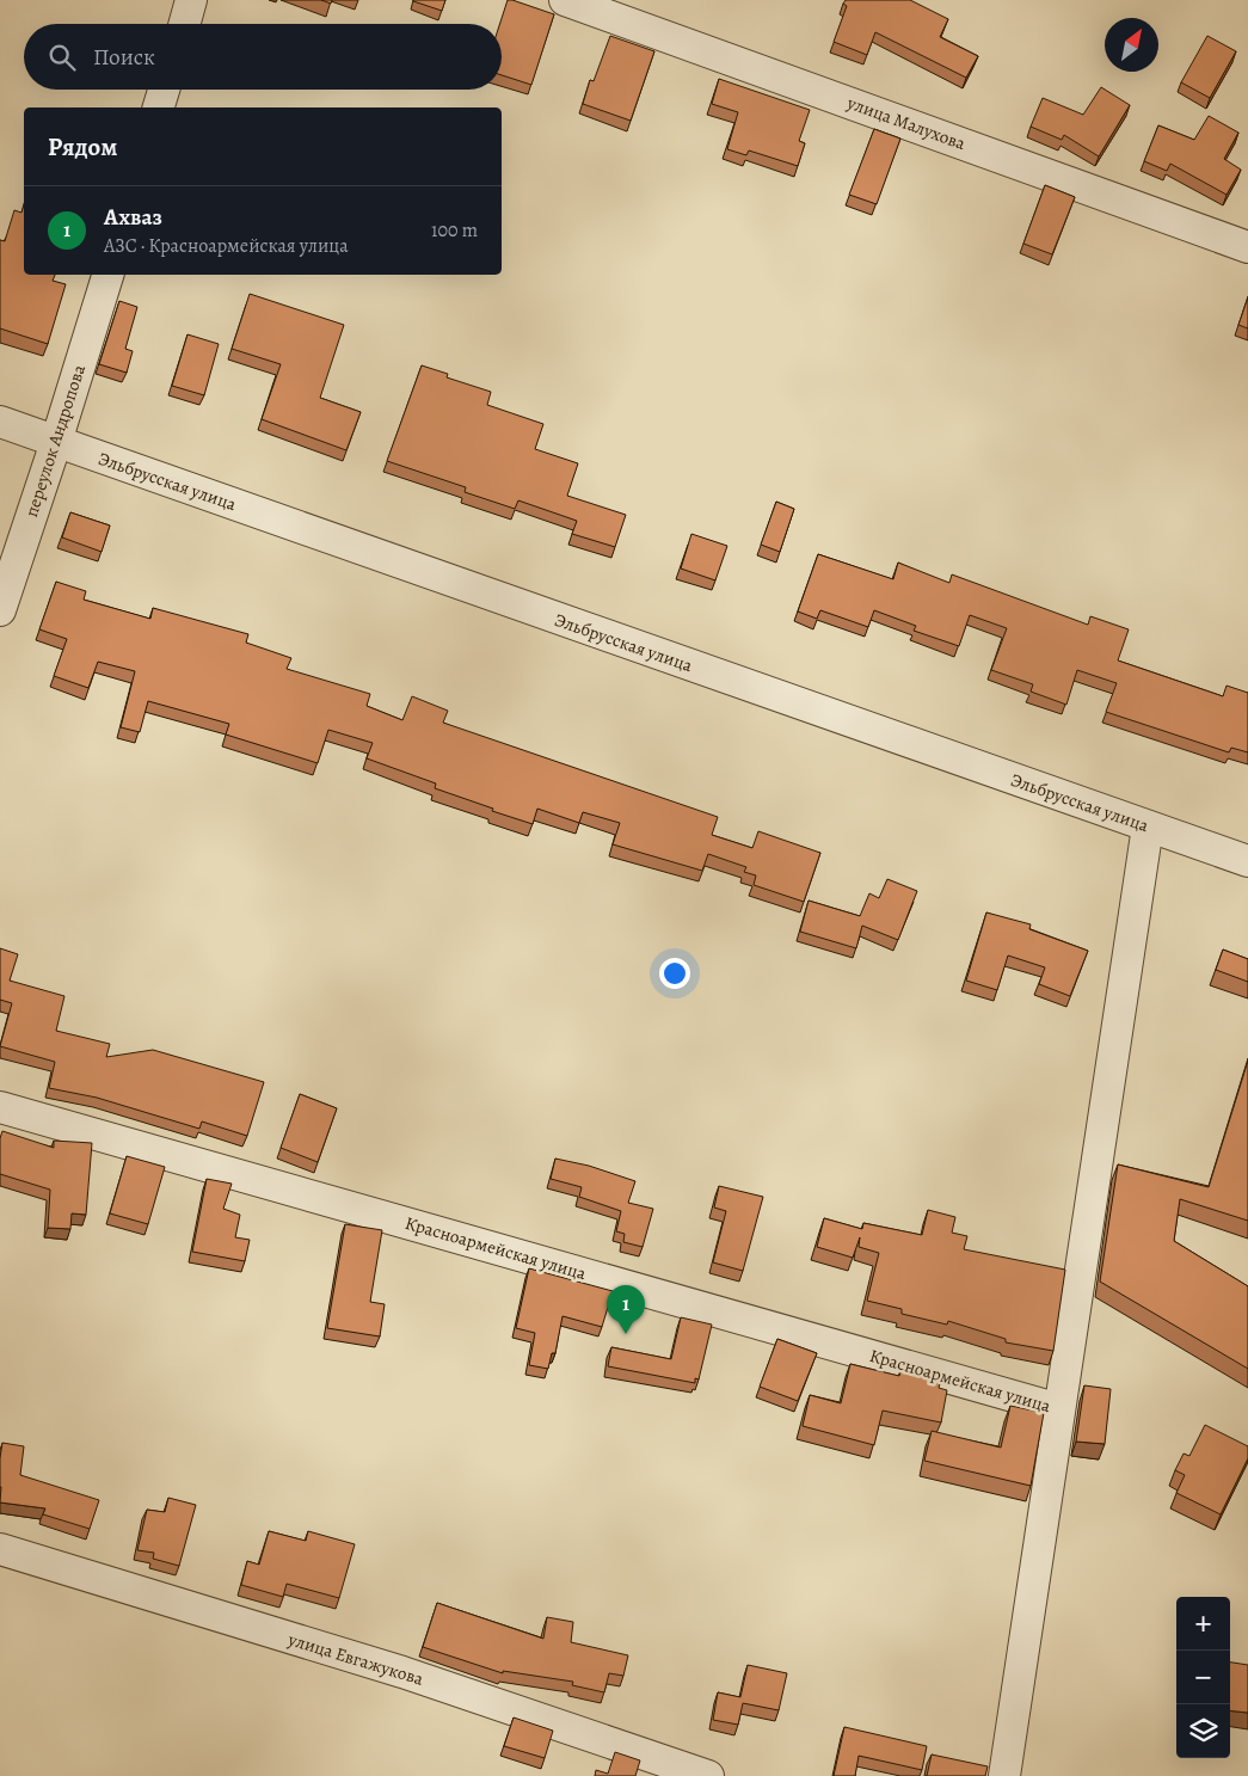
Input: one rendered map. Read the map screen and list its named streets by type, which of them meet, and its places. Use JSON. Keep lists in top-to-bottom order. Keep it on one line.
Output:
{"streets":{"street":["улица Малухова","переулок Андропова","Эльбрусская улица","Красноармейская улица","улица Евгажукова"]},"crossings":[["переулок Андропова","Эльбрусская улица"]],"north":"top right","page":{"search":"Поиск","heading":"Рядом","list":[{"mark":"1","name":"Ахваз","note":"АЗС · Красноармейская улица","value":"100 m"}],"pins":"1","map_buttons":["+","−"]}}
